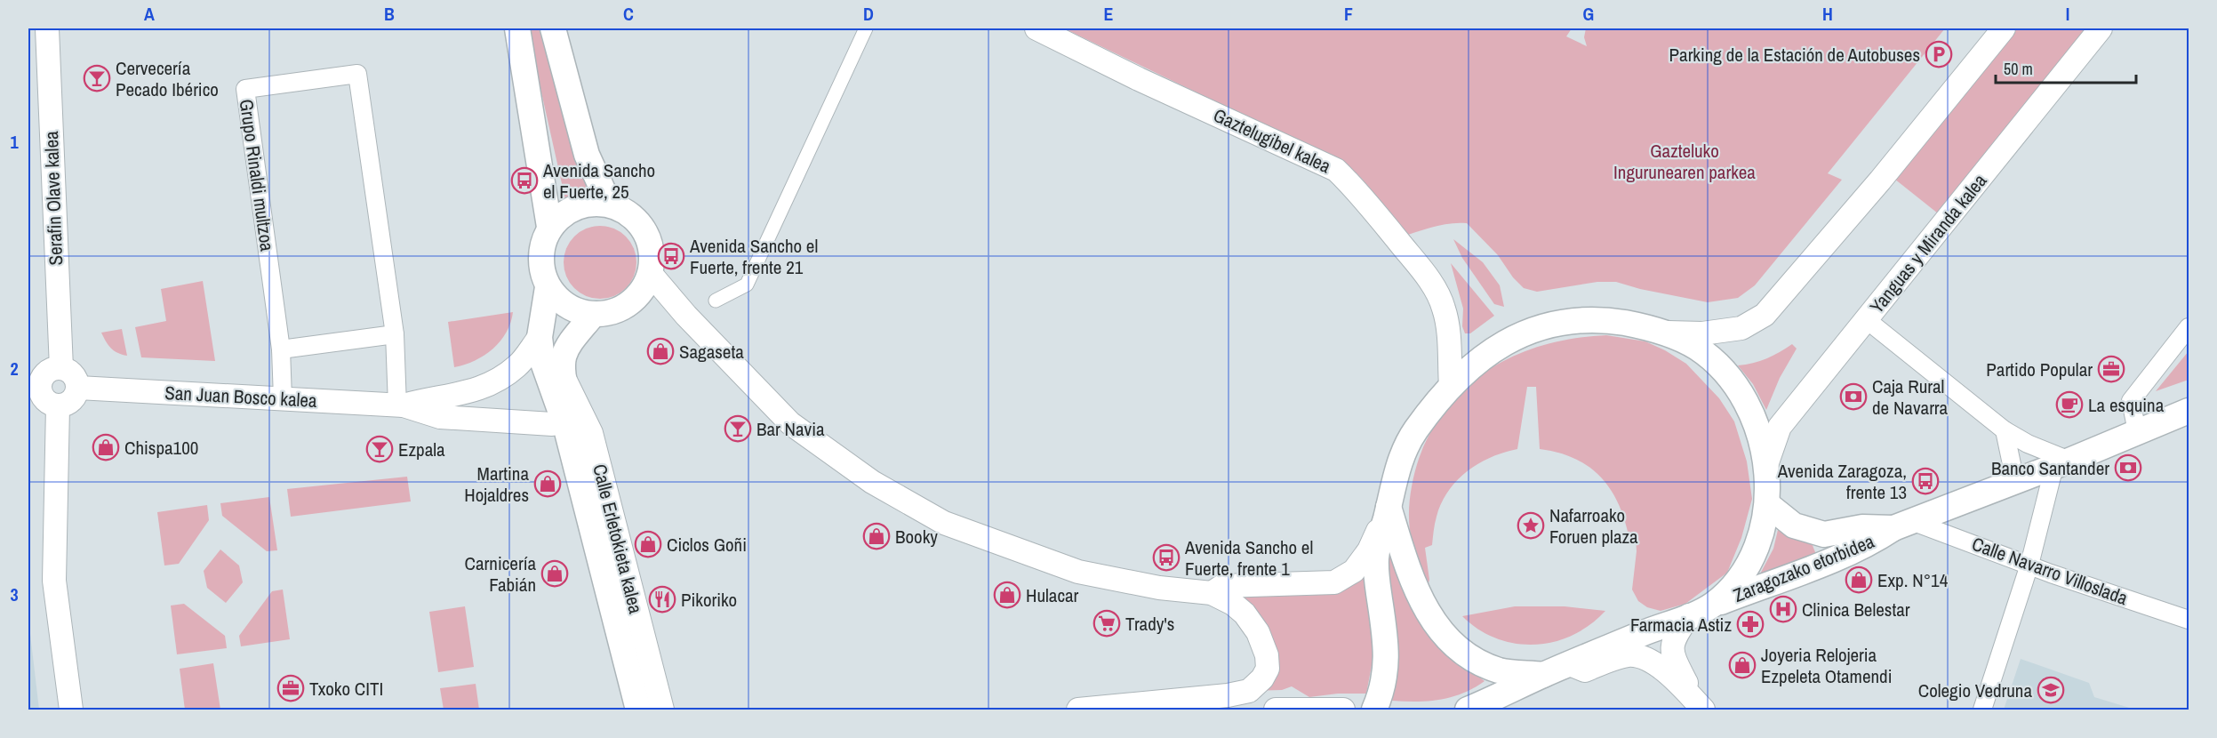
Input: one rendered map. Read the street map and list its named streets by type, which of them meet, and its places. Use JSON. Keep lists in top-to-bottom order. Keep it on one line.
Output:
{"streets":{"main road":["Calle Erletokieta kalea","Zaragozako etorbidea"],"street":["Gaztelugibel kalea","Grupo Rinaldi multzoa","Serafin Olave kalea","Yanguas y Miranda kalea","San Juan Bosco kalea","Calle Navarro Villoslada"]},"crossings":[["Grupo Rinaldi multzoa","San Juan Bosco kalea"],["Serafin Olave kalea","San Juan Bosco kalea"],["San Juan Bosco kalea","Calle Erletokieta kalea"],["Zaragozako etorbidea","Calle Navarro Villoslada"]],"parks":["Gazteluko Ingurunearen parkea"],"places":{"parking":["Parking de la Estación de Autobuses"],"bar":["Cervecería Pecado Ibérico","Bar Navia","Ezpala"],"bus stop":["Avenida Sancho el Fuerte, 25","Avenida Sancho el Fuerte, frente 21","Avenida Zaragoza, frente 13","Avenida Sancho el Fuerte, frente 1"],"shop":["Sagaseta","Chispa100","Martina Hojaldres","Booky","Ciclos Goñi","Carnicería Fabián","Exp. N°14","Hulacar","Joyeria Relojeria Ezpeleta Otamendi"],"office":["Partido Popular","Txoko CITI"],"bank":["Caja Rural de Navarra","Banco Santander"],"cafe":["La esquina"],"place":["Nafarroako Foruen plaza"],"restaurant":["Pikoriko"],"hospital":["Clinica Belestar"],"supermarket":["Trady's"],"pharmacy":["Farmacia Astiz"],"school or university":["Colegio Vedruna"]},"scale_bar":"50 m","grid":{"columns":["A","B","C","D","E","F","G","H","I"],"rows":["1","2","3"]}}
